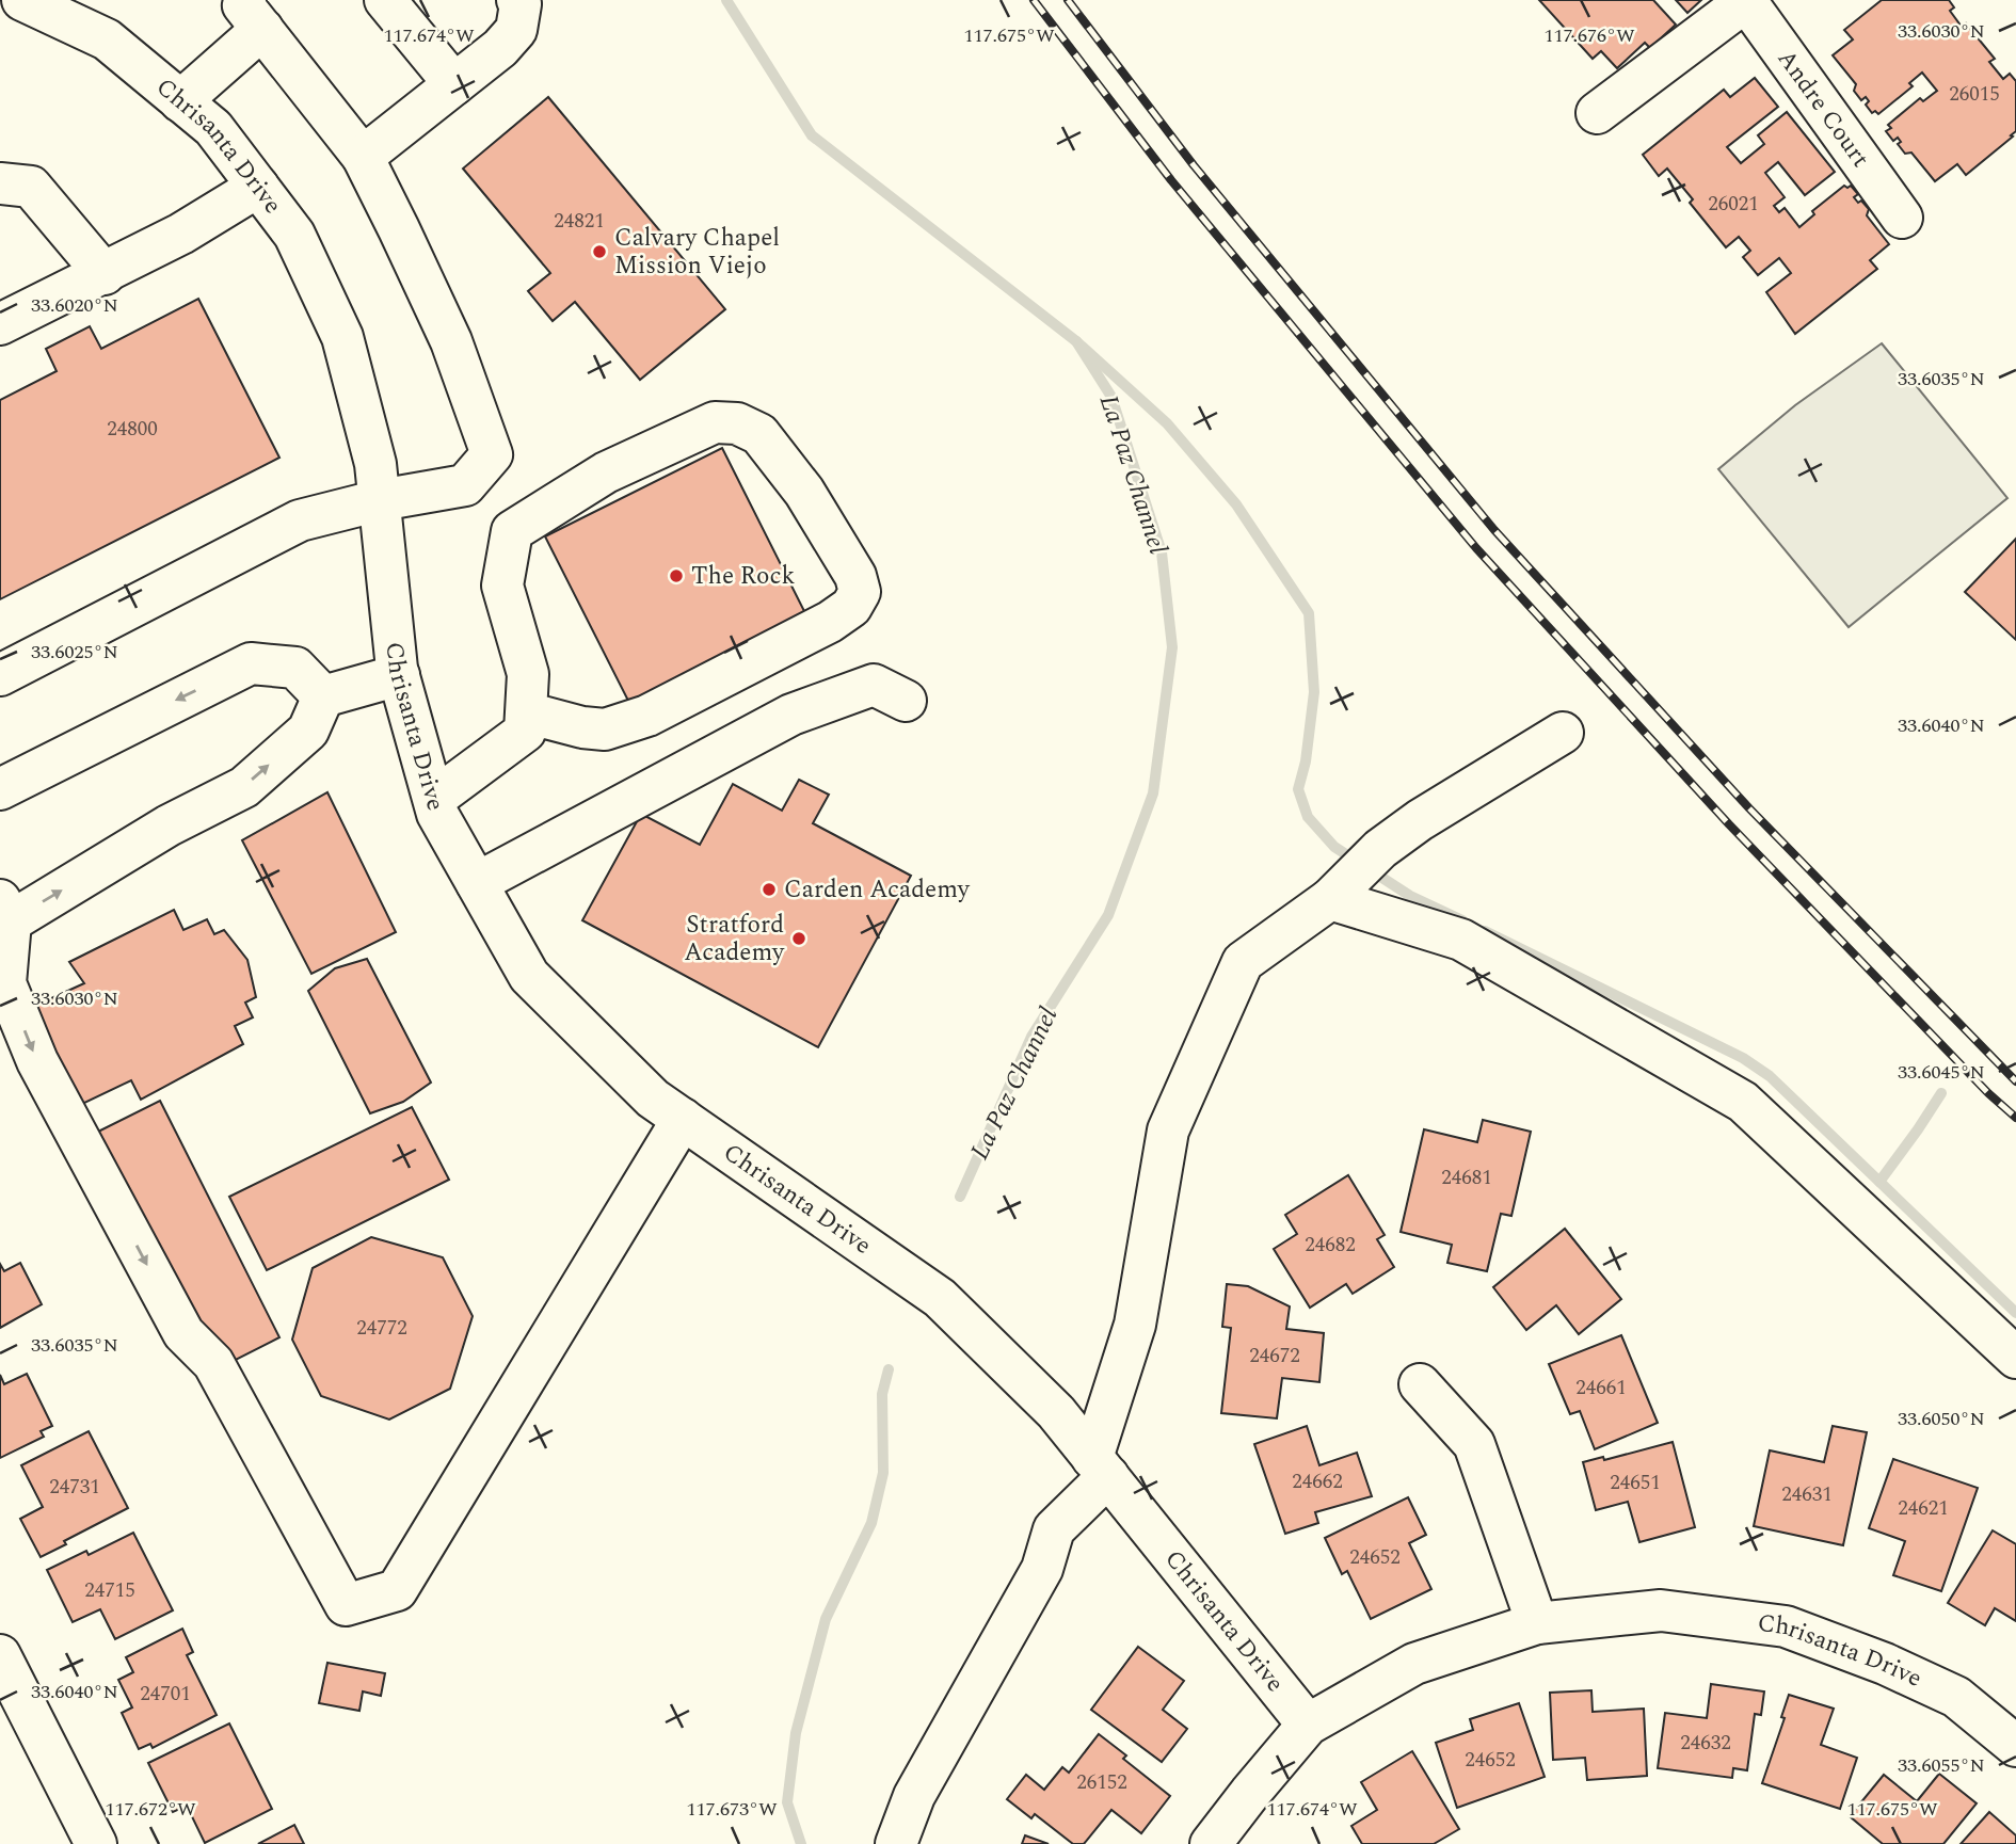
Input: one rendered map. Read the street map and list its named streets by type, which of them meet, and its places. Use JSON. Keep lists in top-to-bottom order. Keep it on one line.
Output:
{"streets":{"street":["Andre Court","Chrisanta Drive"]},"water":["La Paz Channel"],"places":["Calvary Chapel Mission Viejo","The Rock","Carden Academy","Stratford Academy"],"house_numbers":["26015","26021","24821","24800","24681","24682","24772","24672","24661","24662","24651","24731","24631","24621","24652","24715","24701","24632","24652","26152"],"coordinates":["33.6030°N","117.676°W","117.674°W","117.675°W","33.6020°N","33.6035°N","33.6025°N","33.6040°N","33.6045°N","33.6050°N","33.6055°N","117.672°W","117.673°W"]}
